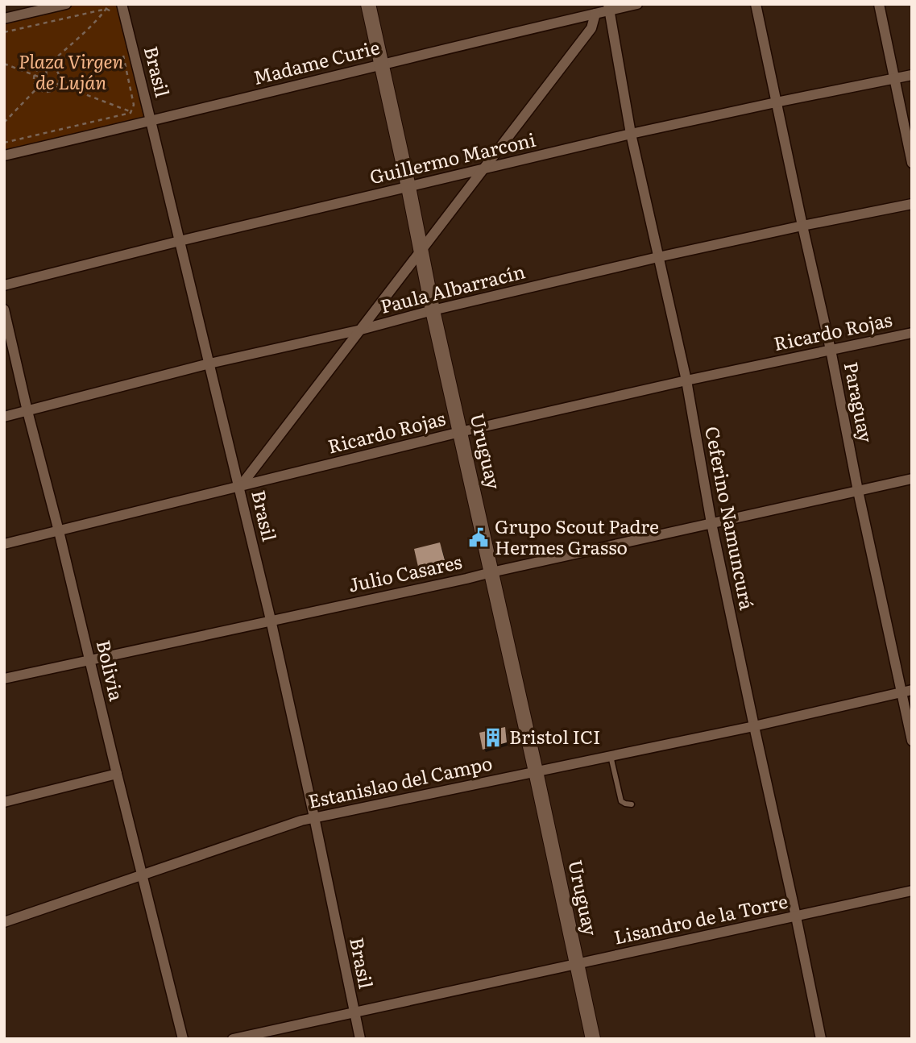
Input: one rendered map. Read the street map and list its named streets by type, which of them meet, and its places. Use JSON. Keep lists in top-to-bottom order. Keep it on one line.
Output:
{"streets":{"street":["Madame Curie","Brasil","Guillermo Marconi","Paula Albarracín","Ricardo Rojas","Paraguay","Uruguay","Ceferino Namuncurá","Julio Casares","Bolivia","Estanislao del Campo","Lisandro de la Torre"]},"crossings":[["Madame Curie","Brasil"],["Madame Curie","Uruguay"],["Madame Curie","Ceferino Namuncurá"],["Brasil","Guillermo Marconi"],["Brasil","Paula Albarracín"],["Brasil","Ricardo Rojas"],["Brasil","Julio Casares"],["Brasil","Estanislao del Campo"],["Brasil","Lisandro de la Torre"],["Guillermo Marconi","Paraguay"],["Guillermo Marconi","Uruguay"],["Guillermo Marconi","Ceferino Namuncurá"],["Paula Albarracín","Paraguay"],["Paula Albarracín","Uruguay"],["Paula Albarracín","Ceferino Namuncurá"],["Paula Albarracín","Bolivia"],["Ricardo Rojas","Paraguay"],["Ricardo Rojas","Uruguay"],["Ricardo Rojas","Ceferino Namuncurá"],["Ricardo Rojas","Bolivia"],["Paraguay","Julio Casares"],["Paraguay","Estanislao del Campo"],["Uruguay","Julio Casares"],["Uruguay","Estanislao del Campo"],["Uruguay","Lisandro de la Torre"],["Ceferino Namuncurá","Julio Casares"],["Ceferino Namuncurá","Estanislao del Campo"],["Ceferino Namuncurá","Lisandro de la Torre"],["Julio Casares","Bolivia"],["Bolivia","Estanislao del Campo"]],"parks":["Plaza Virgen de Luján"],"places":{"public building":["Grupo Scout Padre Hermes Grasso"],"building":["Bristol ICI"]}}
